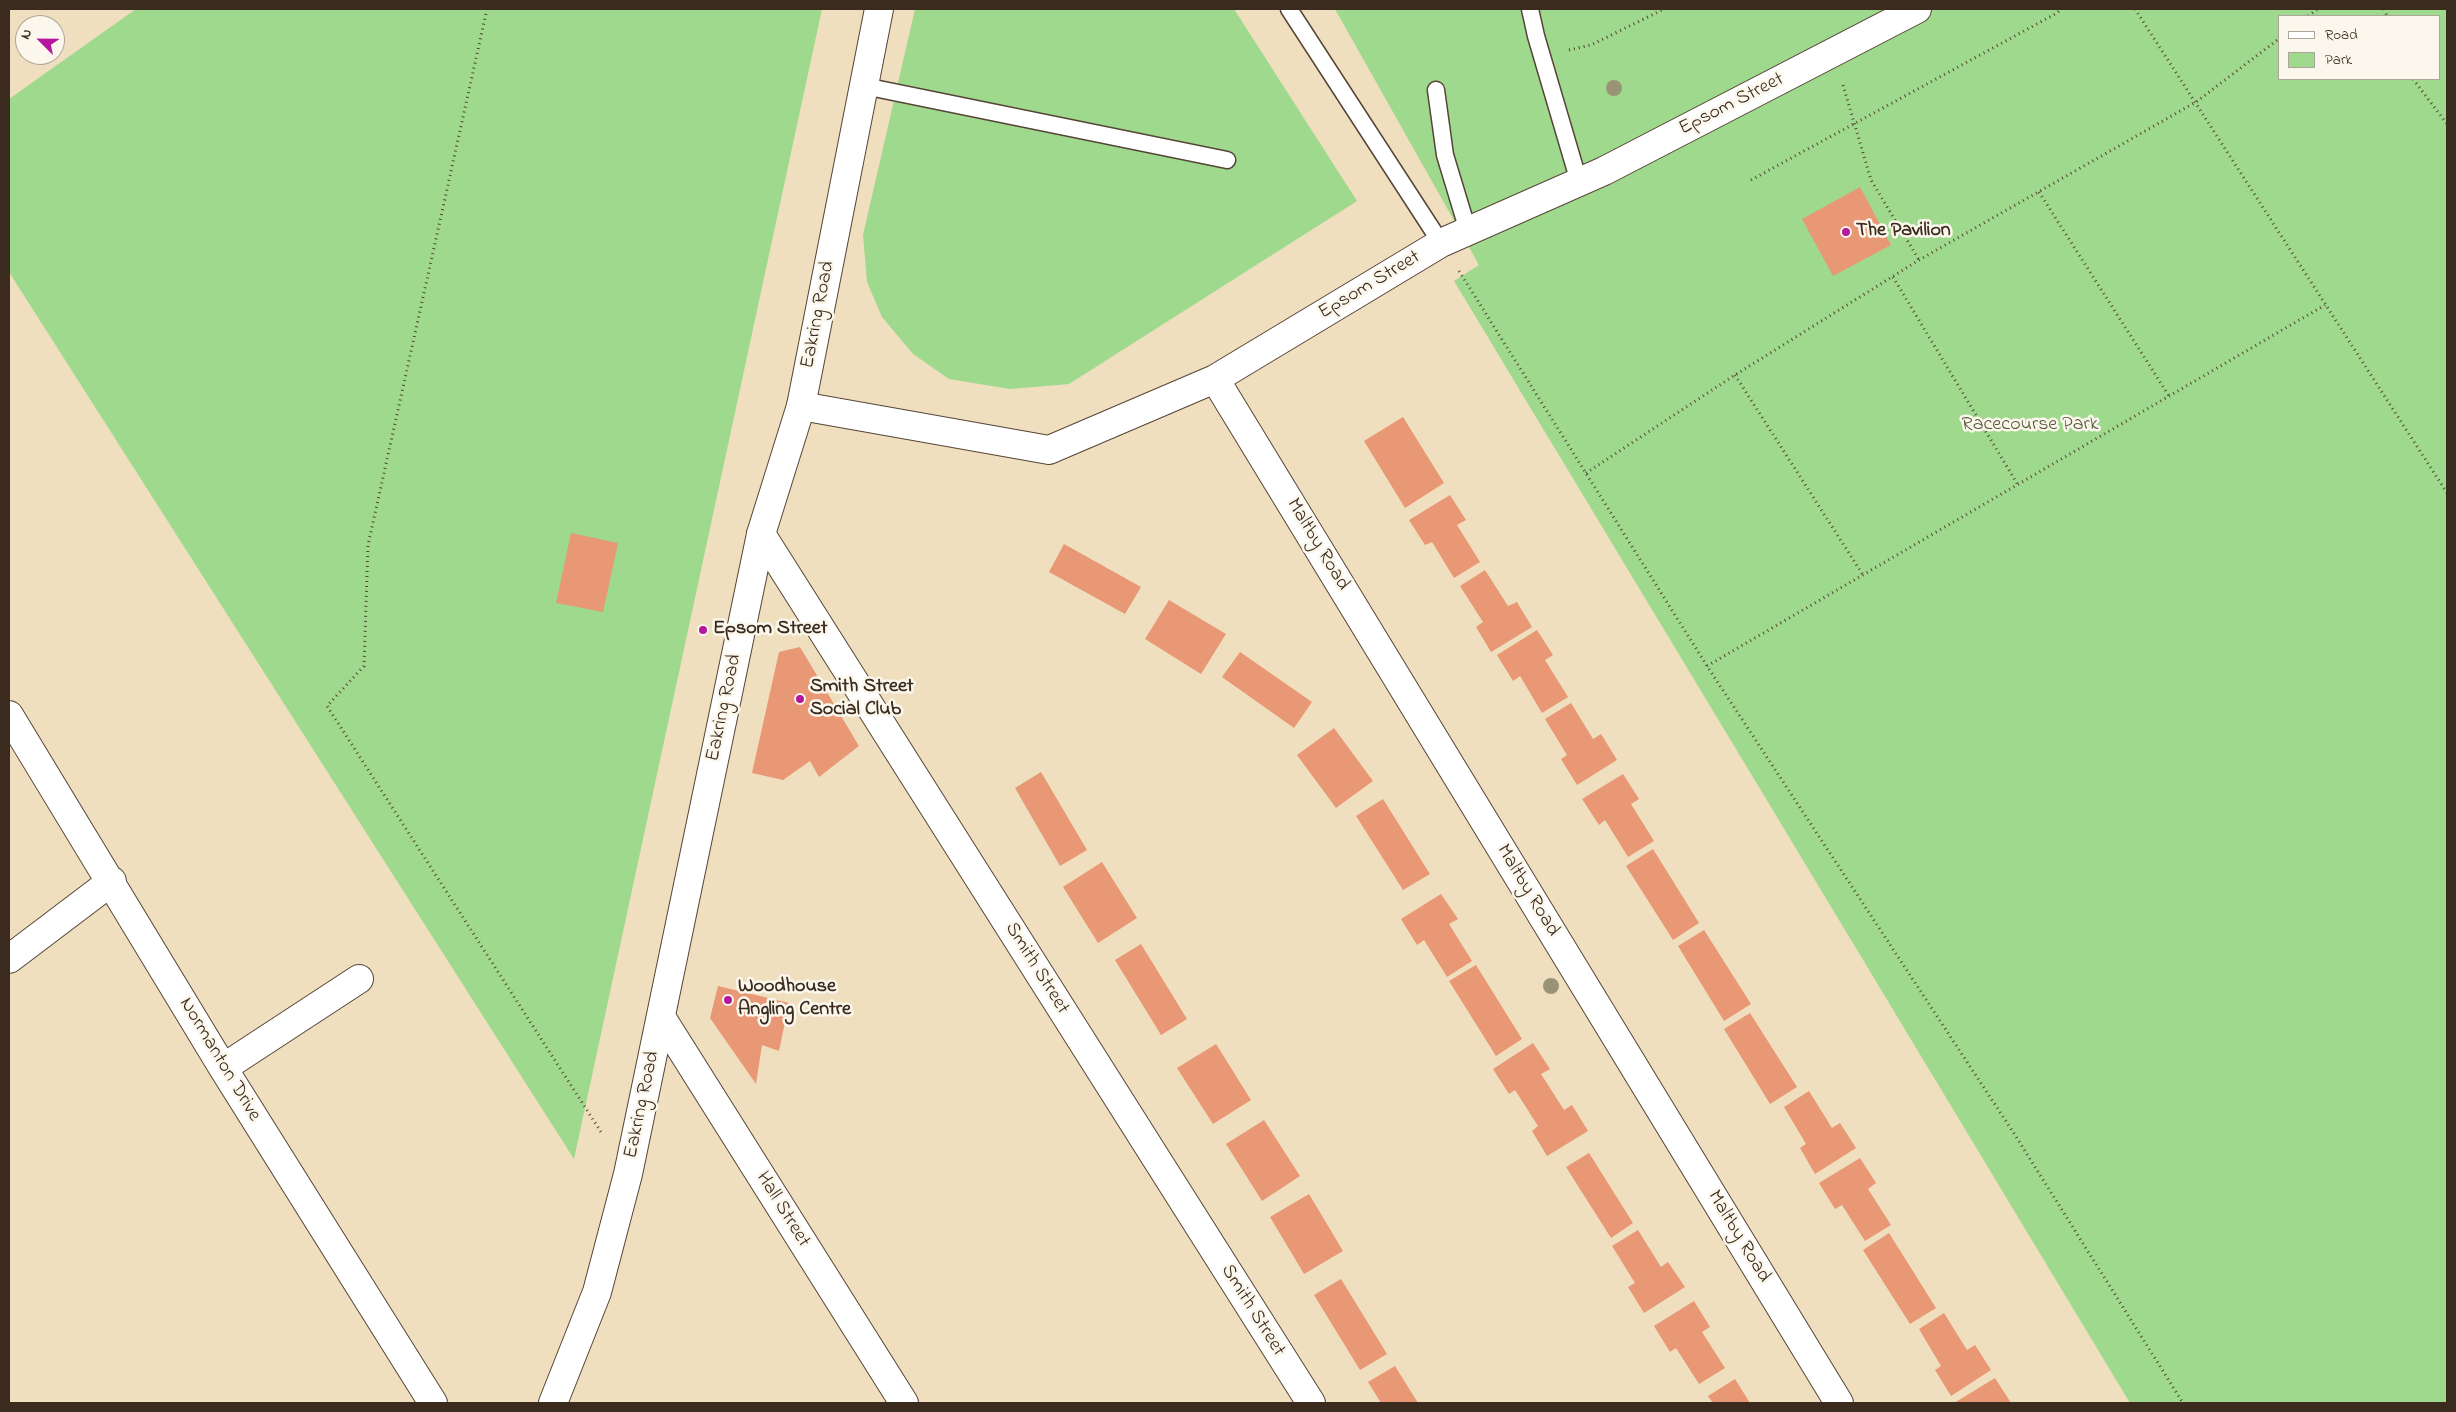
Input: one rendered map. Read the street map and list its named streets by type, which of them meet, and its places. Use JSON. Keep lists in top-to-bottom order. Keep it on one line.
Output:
{"streets":{"street":["Epsom Street","Eakring Road","Maltby Road","Smith Street","Normanton Drive","Hall Street"]},"crossings":[["Epsom Street","Eakring Road"],["Epsom Street","Maltby Road"],["Eakring Road","Smith Street"],["Eakring Road","Hall Street"]],"parks":["Racecourse Park"],"places":["The Pavilion","Epsom Street","Smith Street Social Club","Woodhouse Angling Centre"],"legend":["Road","Park"],"north":"top left"}
